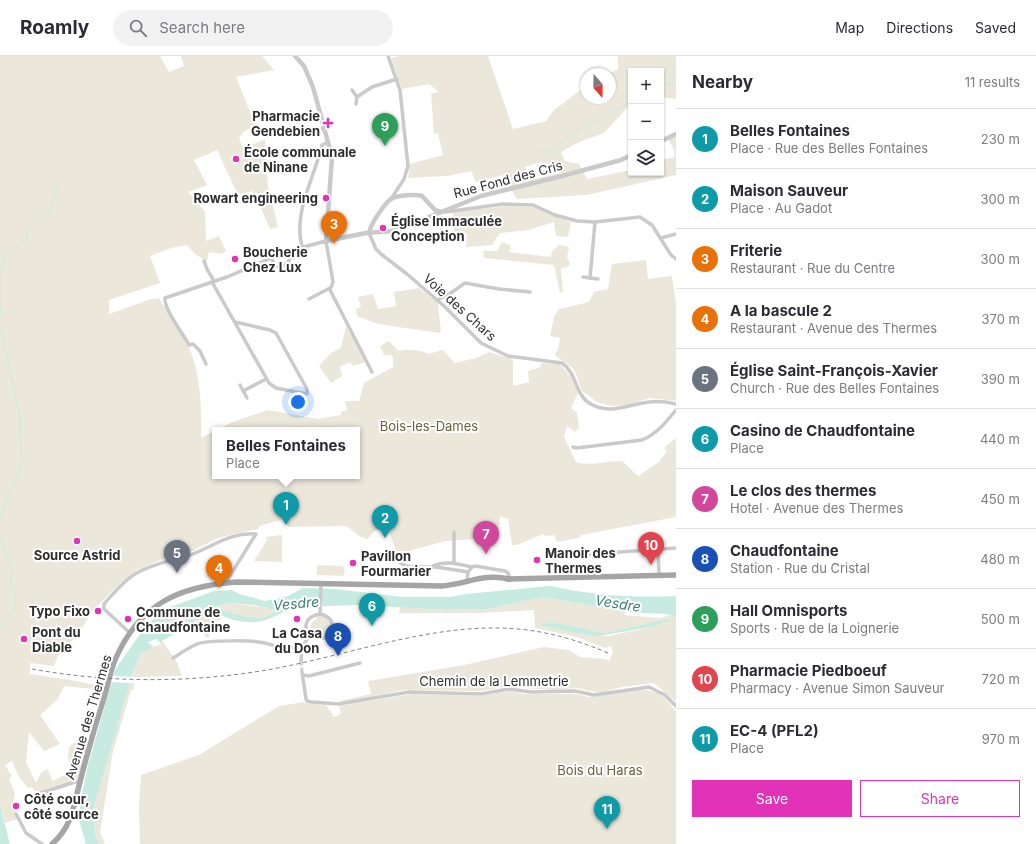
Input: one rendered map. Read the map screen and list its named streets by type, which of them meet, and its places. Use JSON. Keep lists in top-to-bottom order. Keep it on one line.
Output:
{"streets":{"main road":["Avenue des Thermes"],"street":["Rue Fond des Cris","Voie des Chars","Chemin de la Lemmetrie"]},"crossings":[["Rue Fond des Cris","Voie des Chars"]],"water":["Vesdre"],"parks":["Bois-les-Dames","Bois du Haras"],"places":{"health":["Pharmacie Gendebien"],"other":["École communale de Ninane","Rowart engineering","Église Immaculée Conception","Boucherie Chez Lux","Source Astrid","Manoir des Thermes","Pavillon Fourmarier","Typo Fixo","Commune de Chaudfontaine","La Casa du Don","Pont du Diable","Côté cour, côté source"]},"north":"bottom","page":{"header":"Roamly","search":"Search here","nav":["Map","Directions","Saved"],"heading":["Nearby","11 results"],"map_buttons":["+","−"],"list":[{"mark":"1","name":"Belles Fontaines","note":"Place · Rue des Belles Fontaines","value":"230 m"},{"mark":"2","name":"Maison Sauveur","note":"Place · Au Gadot","value":"300 m"},{"mark":"3","name":"Friterie","note":"Restaurant · Rue du Centre","value":"300 m"},{"mark":"4","name":"A la bascule 2","note":"Restaurant · Avenue des Thermes","value":"370 m"},{"mark":"5","name":"Église Saint-François-Xavier","note":"Church · Rue des Belles Fontaines","value":"390 m"},{"mark":"6","name":"Casino de Chaudfontaine","note":"Place","value":"440 m"},{"mark":"7","name":"Le clos des thermes","note":"Hotel · Avenue des Thermes","value":"450 m"},{"mark":"8","name":"Chaudfontaine","note":"Station · Rue du Cristal","value":"480 m"},{"mark":"9","name":"Hall Omnisports","note":"Sports · Rue de la Loignerie","value":"500 m"},{"mark":"10","name":"Pharmacie Piedboeuf","note":"Pharmacy · Avenue Simon Sauveur","value":"720 m"},{"mark":"11","name":"EC-4 (PFL2)","note":"Place","value":"970 m"}],"pins":["9","3","1","2","7","10","5","4","6","8","11"],"popup":["Belles Fontaines","Place"],"buttons":["Save","Share"]}}
